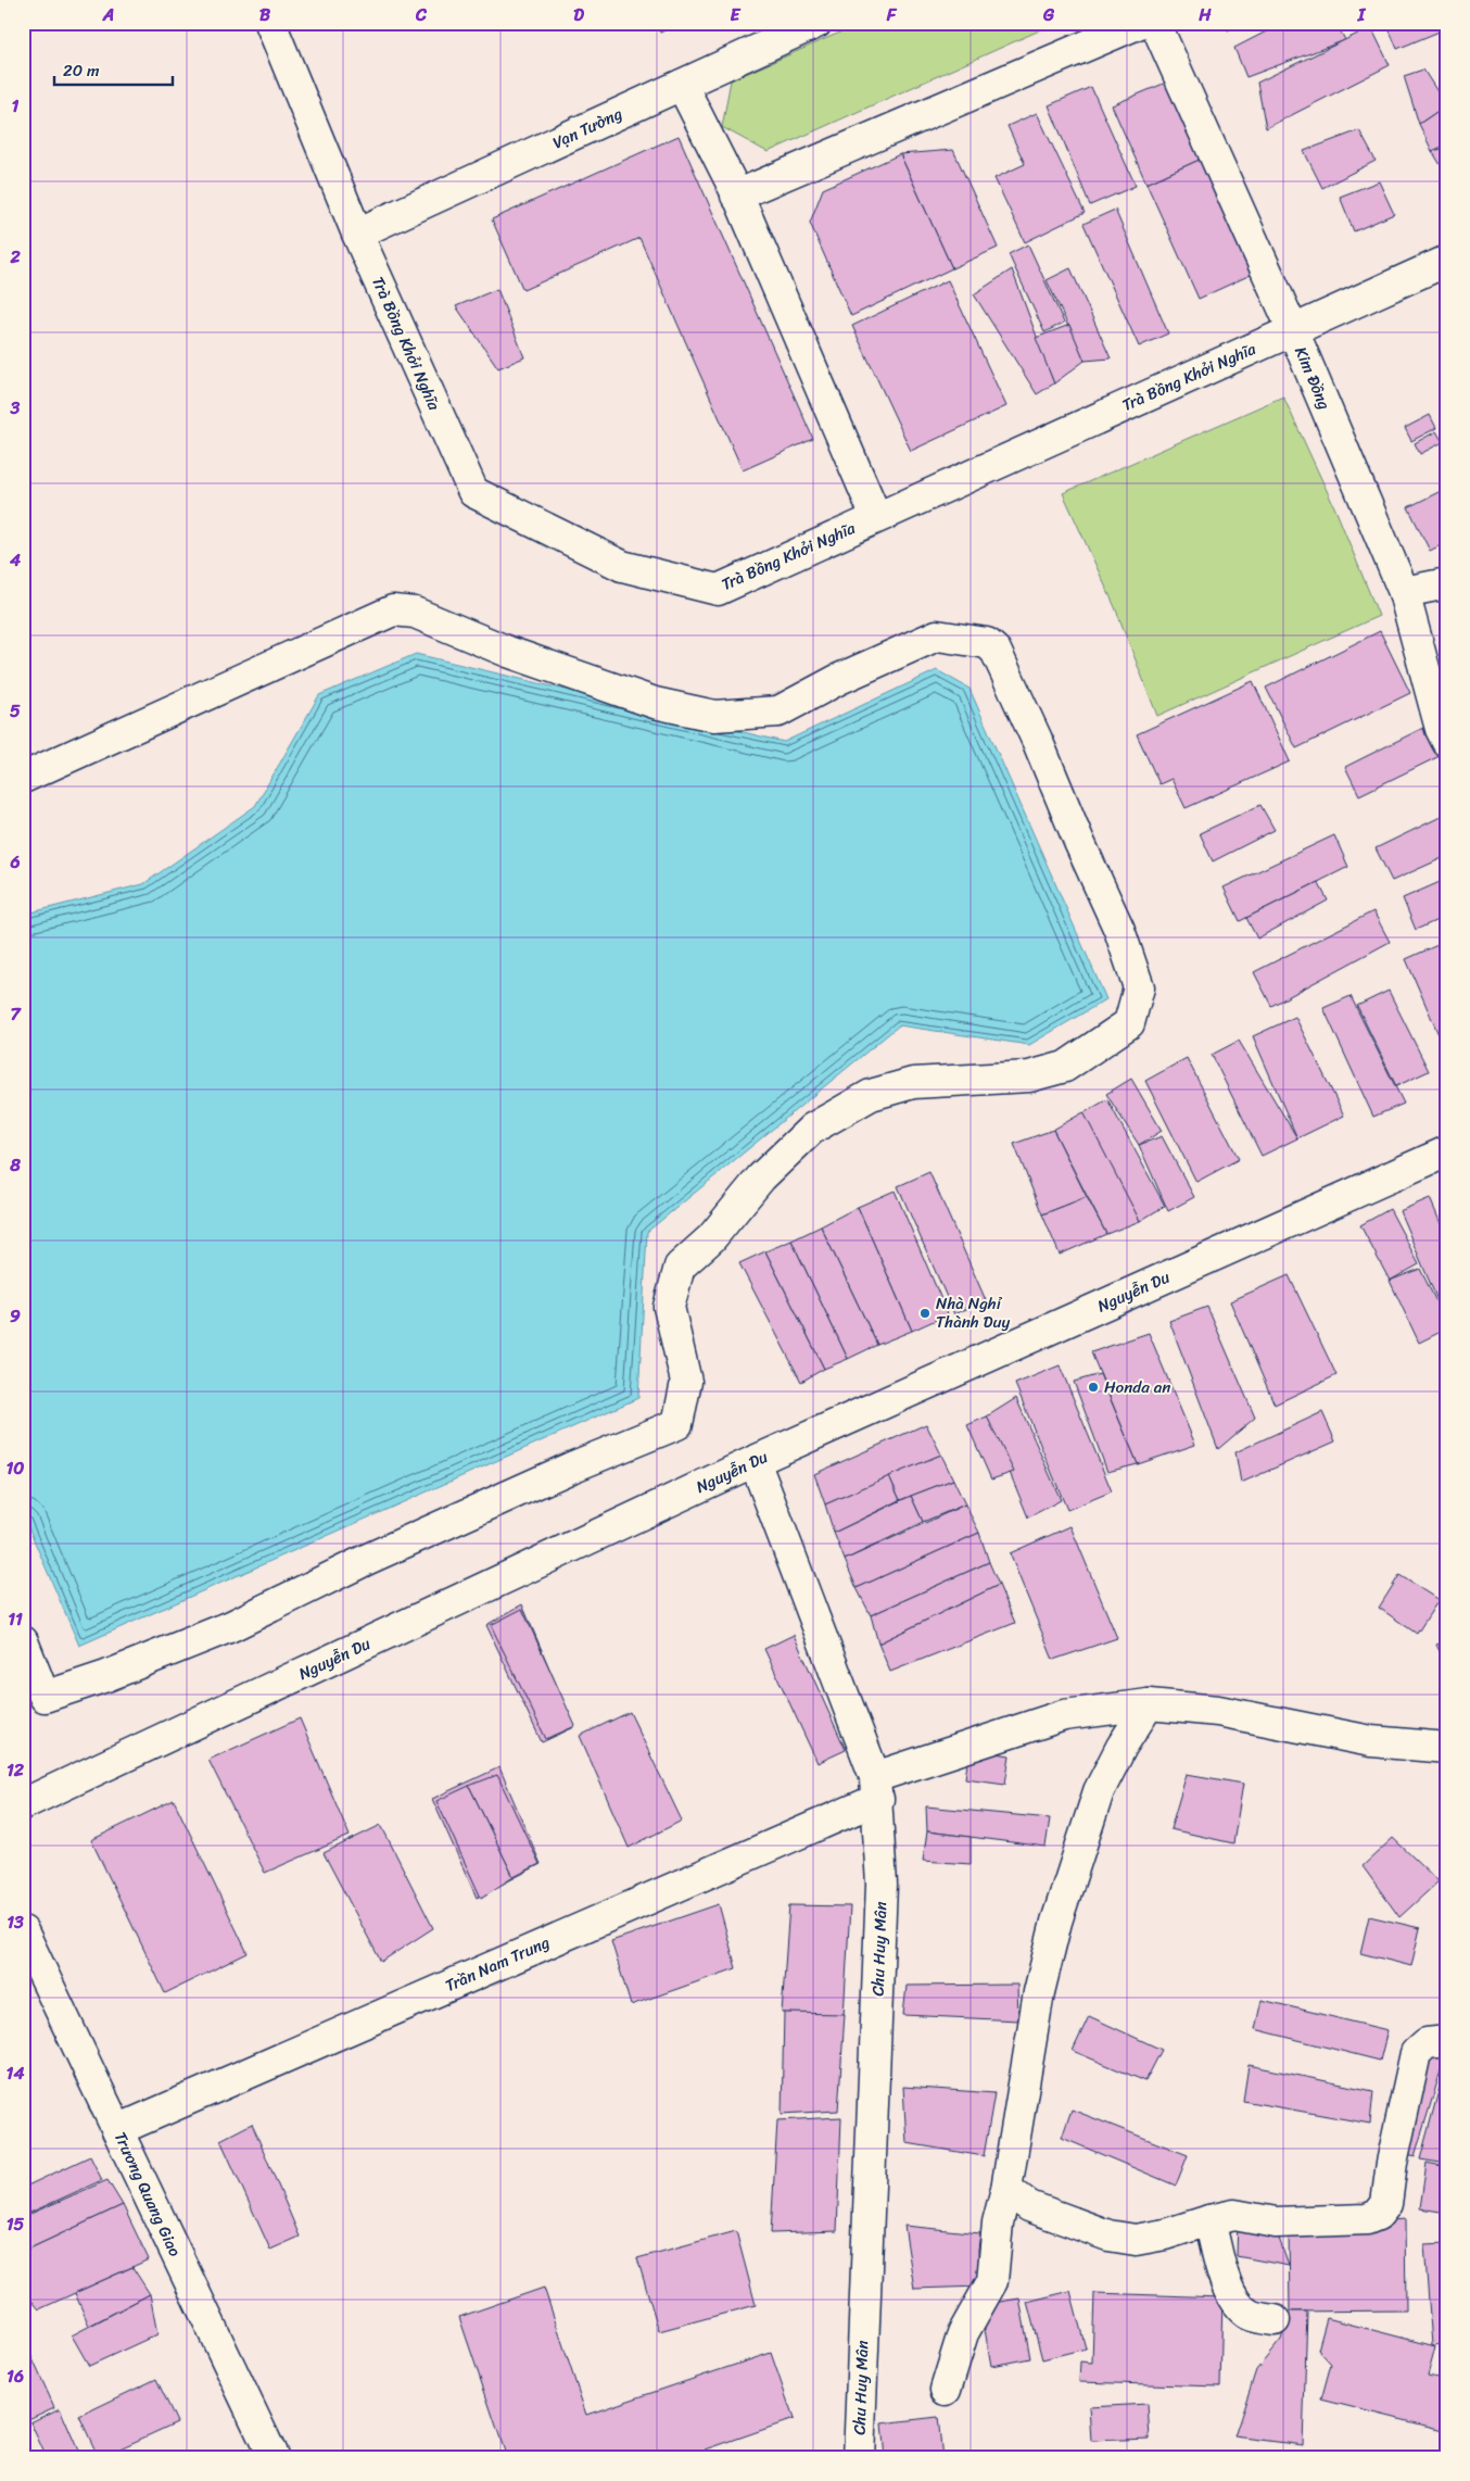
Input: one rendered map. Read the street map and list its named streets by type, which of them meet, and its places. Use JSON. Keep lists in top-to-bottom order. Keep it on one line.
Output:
{"streets":{"street":["Vạn Tường","Trà Bồng Khởi Nghĩa","Kim Đồng","Nguyễn Du","Chu Huy Mân","Trần Nam Trung","Trương Quang Giao"]},"crossings":[["Vạn Tường","Trà Bồng Khởi Nghĩa"],["Trà Bồng Khởi Nghĩa","Kim Đồng"],["Nguyễn Du","Chu Huy Mân"],["Chu Huy Mân","Trần Nam Trung"],["Trần Nam Trung","Trương Quang Giao"]],"places":["Nhà Nghỉ Thành Duy","Honda an"],"scale_bar":"20 m","grid":{"columns":["A","B","C","D","E","F","G","H","I"],"rows":["1","2","3","4","5","6","7","8","9","10","11","12","13","14","15","16"]}}
